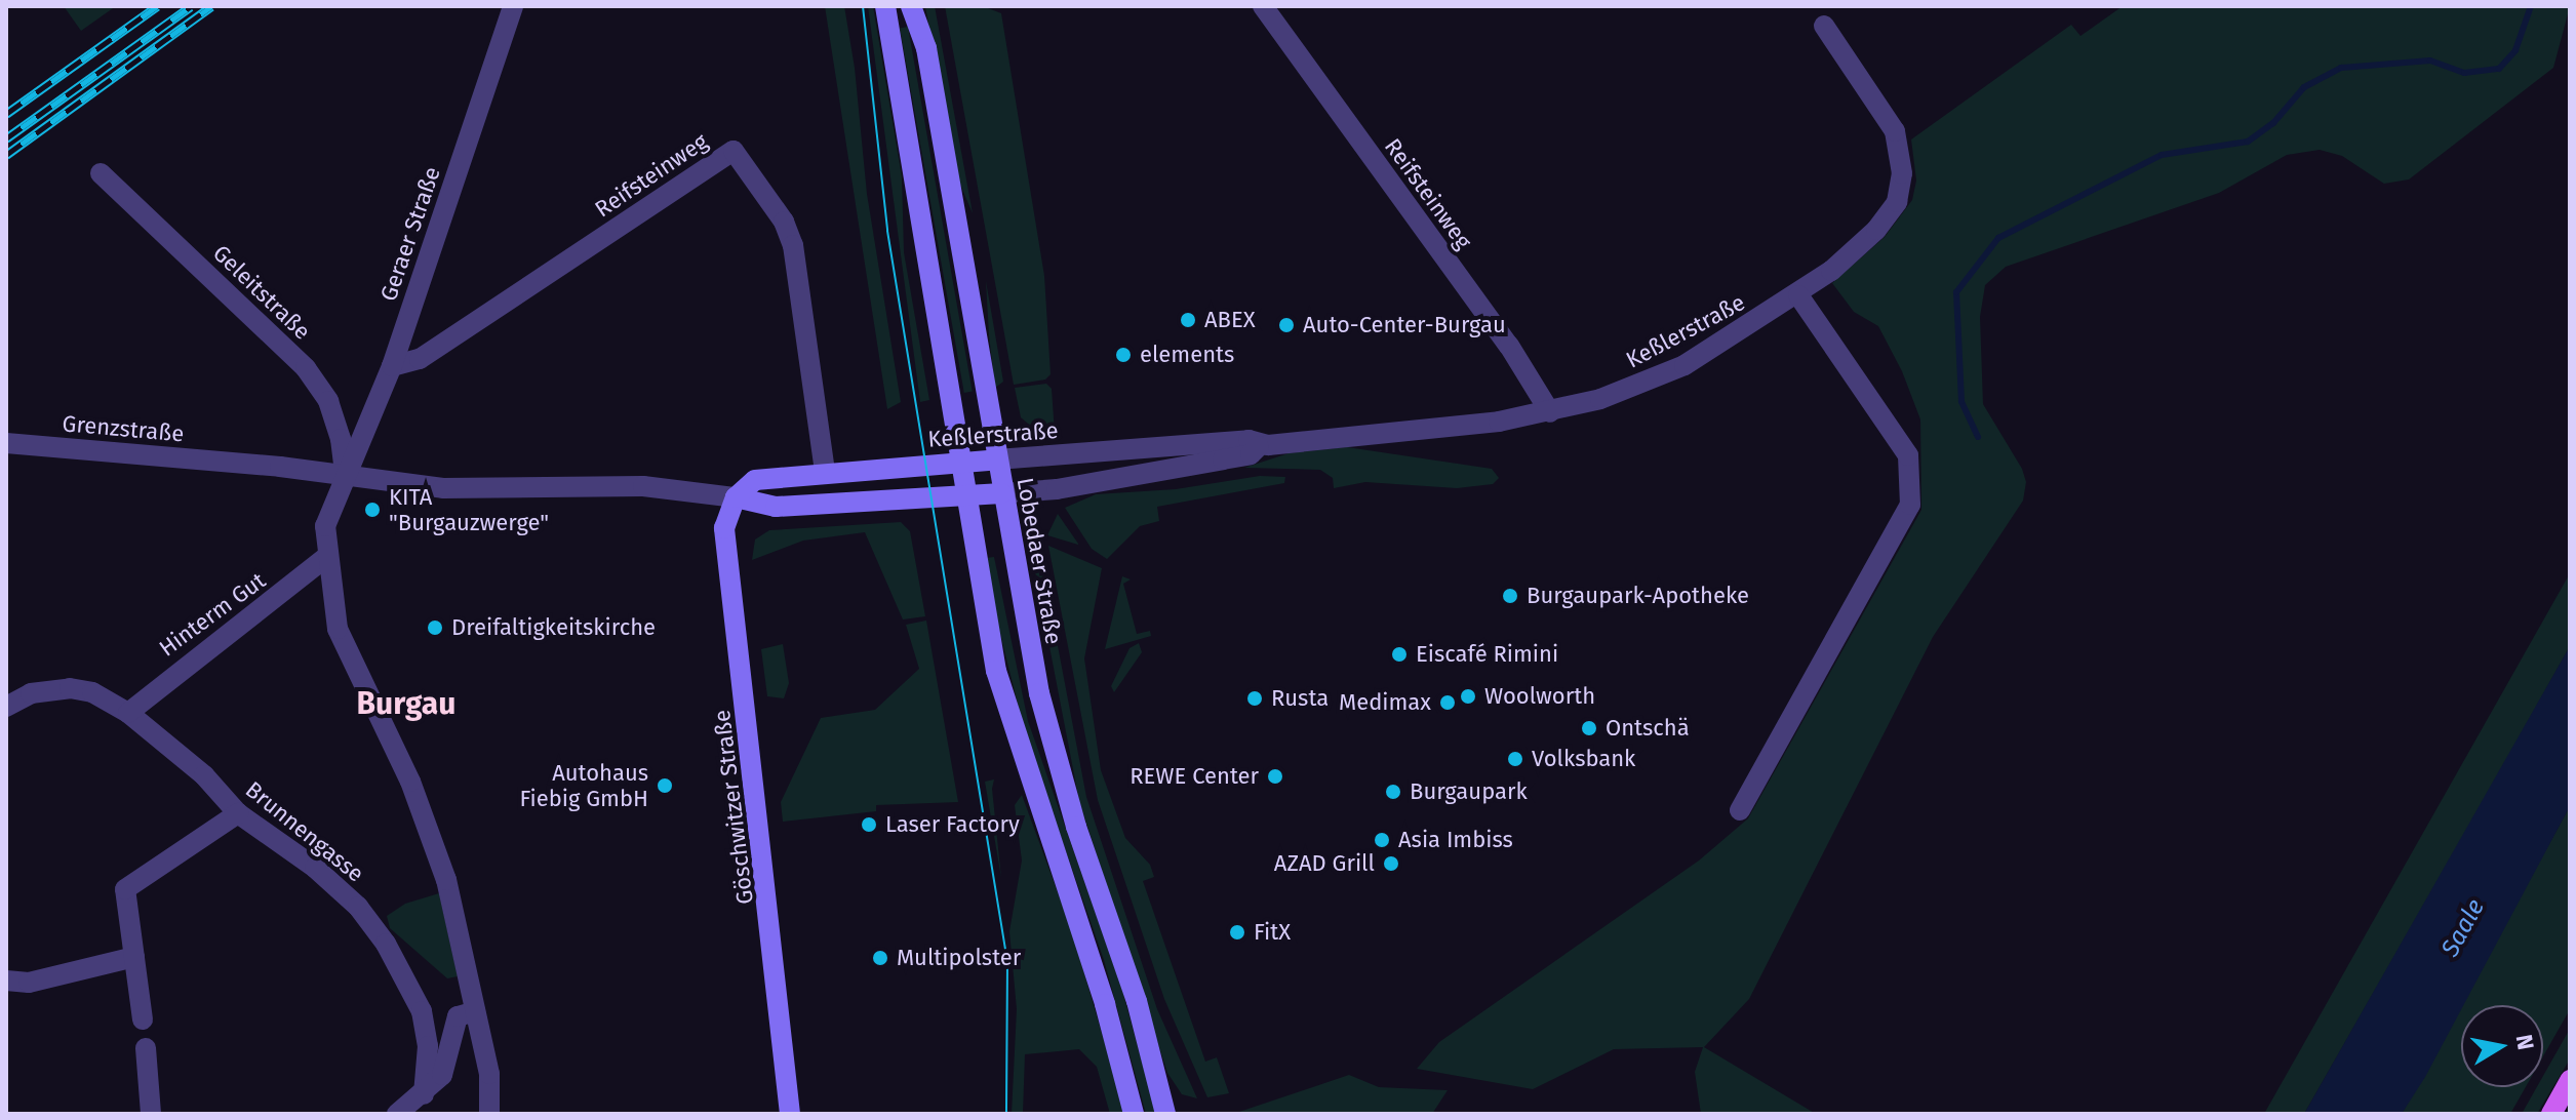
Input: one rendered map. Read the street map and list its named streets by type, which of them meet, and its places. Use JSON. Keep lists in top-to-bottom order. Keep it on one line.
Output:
{"streets":{"main road":["Keßlerstraße","Lobedaer Straße","Göschwitzer Straße"],"street":["Reifsteinweg","Geraer Straße","Geleitstraße","Grenzstraße","Hinterm Gut","Brunnengasse"]},"crossings":[["Reifsteinweg","Geraer Straße"],["Reifsteinweg","Keßlerstraße"],["Geraer Straße","Geleitstraße"],["Geraer Straße","Keßlerstraße"],["Geraer Straße","Grenzstraße"],["Geraer Straße","Hinterm Gut"],["Geleitstraße","Keßlerstraße"],["Geleitstraße","Grenzstraße"],["Keßlerstraße","Grenzstraße"],["Keßlerstraße","Lobedaer Straße"],["Keßlerstraße","Göschwitzer Straße"],["Hinterm Gut","Brunnengasse"]],"districts":["Burgau"],"water":["Saale"],"places":["ABEX","Auto-Center-Burgau","elements","KITA \"Burgauzwerge\"","Burgaupark-Apotheke","Dreifaltigkeitskirche","Eiscafé Rimini","Woolworth","Rusta","Medimax","Ontschä","Volksbank","REWE Center","Autohaus Fiebig GmbH","Burgaupark","Laser Factory","Asia Imbiss","AZAD Grill","FitX","Multipolster"],"north":"right"}
